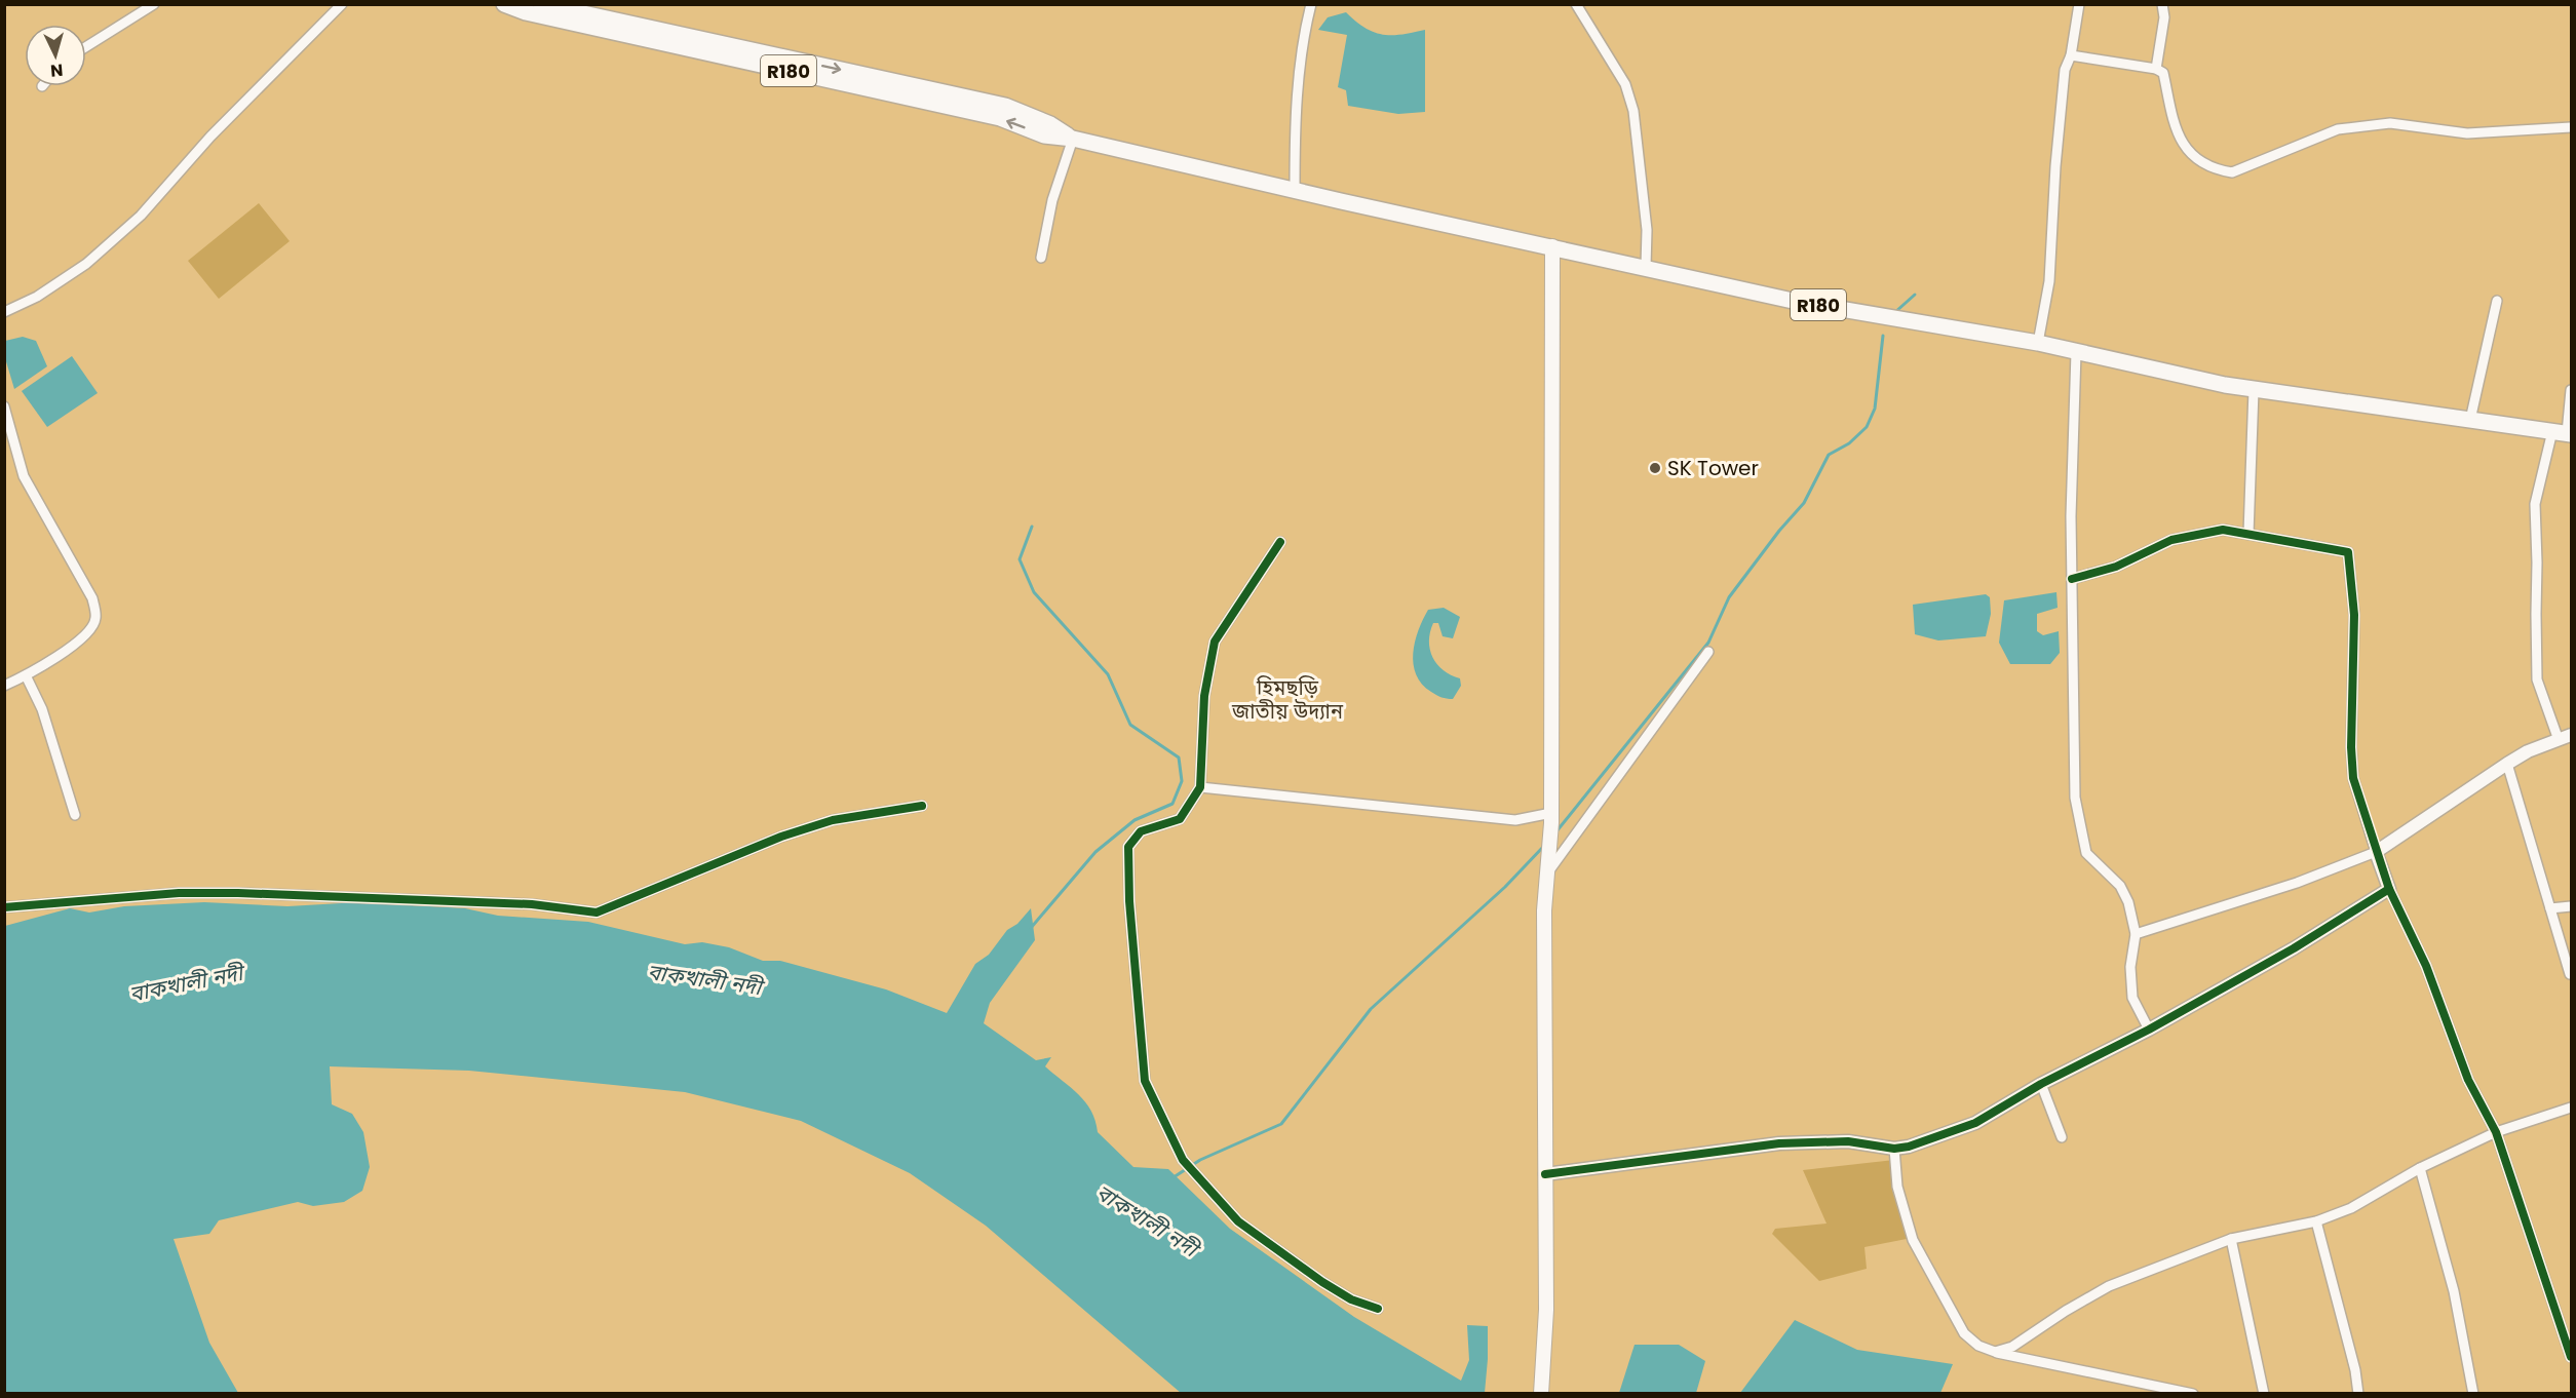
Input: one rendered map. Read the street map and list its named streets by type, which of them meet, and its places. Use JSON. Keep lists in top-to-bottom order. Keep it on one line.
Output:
{"streets":{"main road":["R180"]},"water":["বাকখালী নদী"],"parks":["হিমছড়ি জাতীয় উদ্যান"],"places":["SK Tower"],"north":"bottom"}
